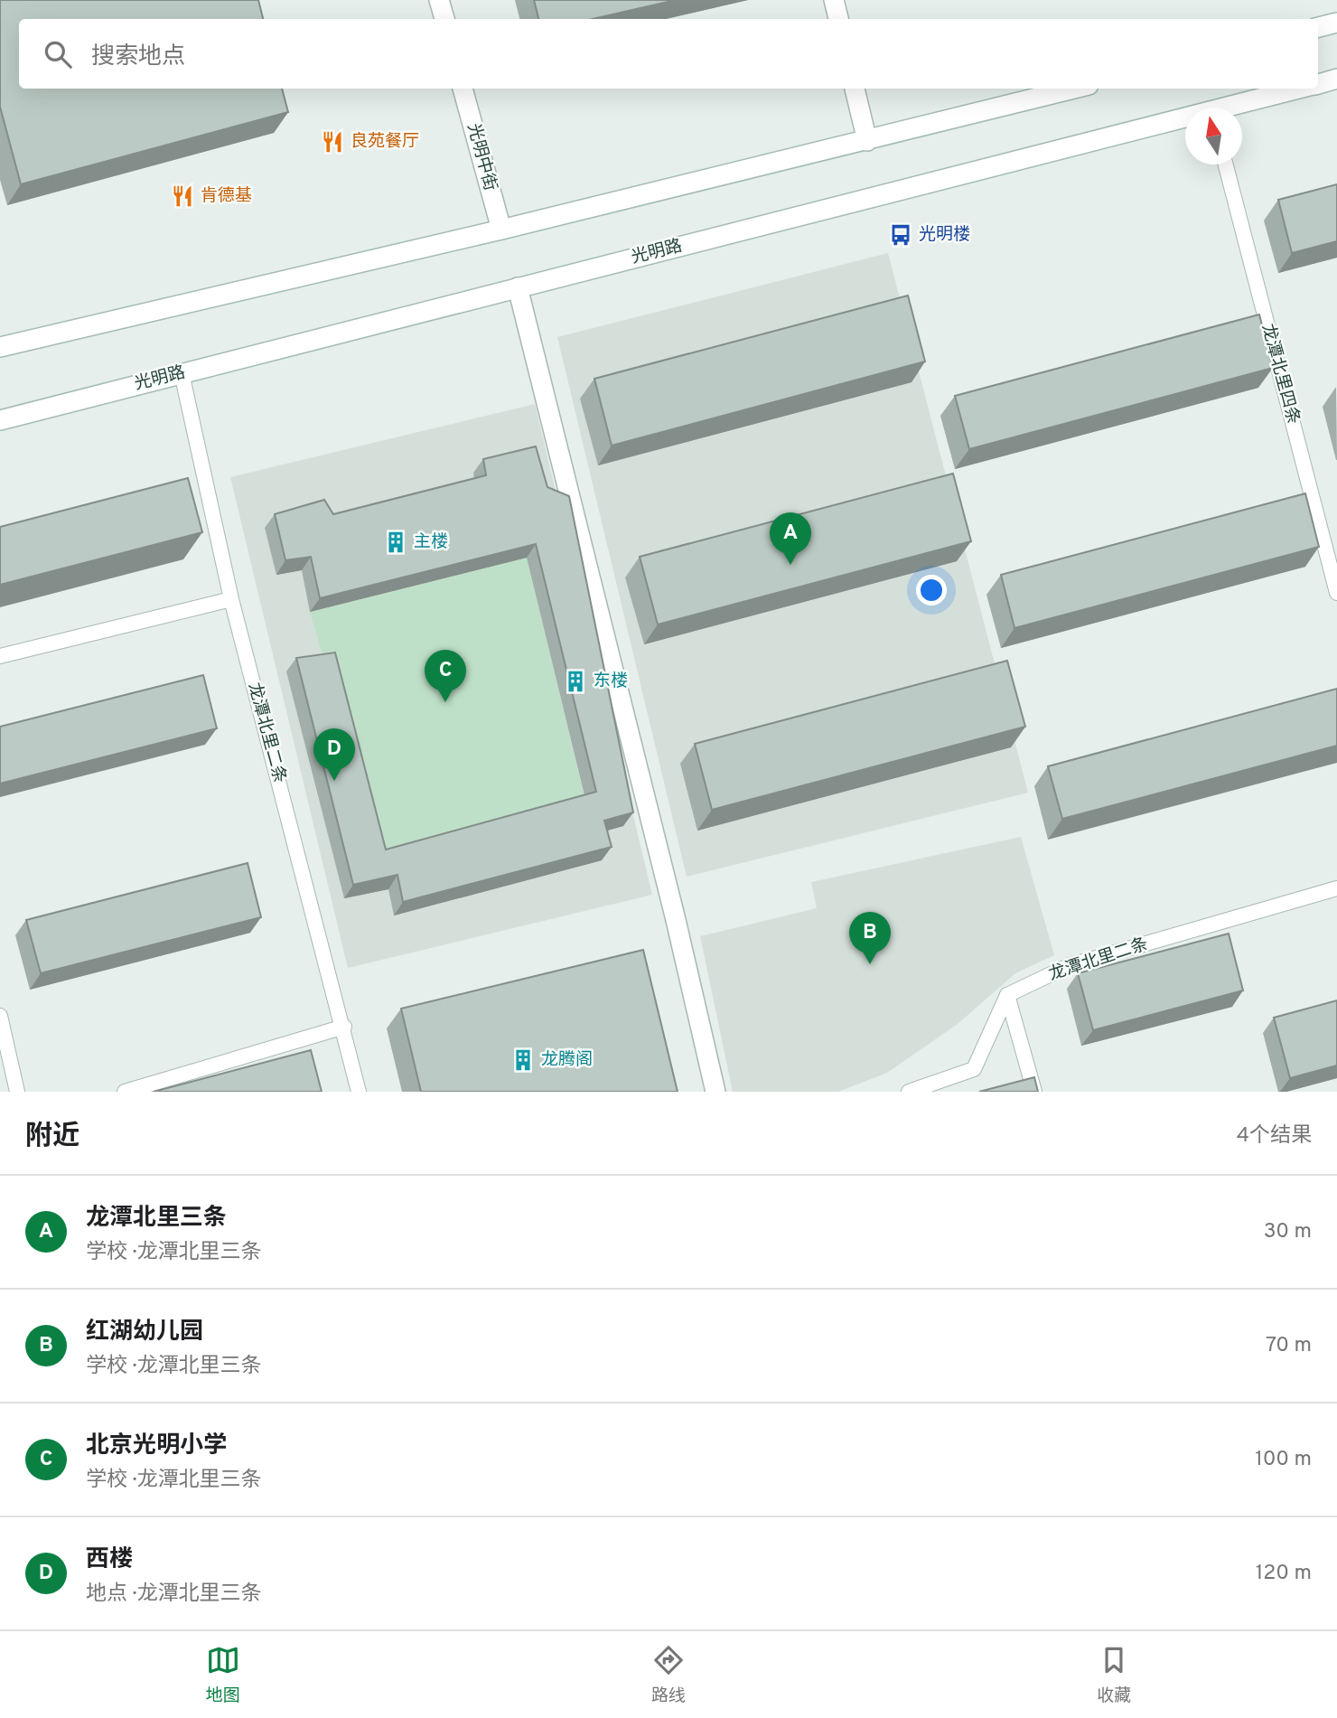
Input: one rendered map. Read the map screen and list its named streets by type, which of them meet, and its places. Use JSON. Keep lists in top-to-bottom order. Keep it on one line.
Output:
{"streets":{"main road":["光明中街","光明路"],"lane":["龙潭北里四条","龙潭北里二条"]},"crossings":[["光明路","龙潭北里二条"]],"places":{"restaurant":["良苑餐厅","肯德基"],"bus stop":["光明楼"],"building":["主楼","东楼","龙腾阁"]},"north":"top","page":{"search":"搜索地点","pins":["A","C","D","B"],"heading":["附近","4个结果"],"list":[{"mark":"A","name":"龙潭北里三条","note":"学校 · 龙潭北里三条","value":"30 m"},{"mark":"B","name":"红湖幼儿园","note":"学校 · 龙潭北里三条","value":"70 m"},{"mark":"C","name":"北京光明小学","note":"学校 · 龙潭北里三条","value":"100 m"},{"mark":"D","name":"西楼","note":"地点 · 龙潭北里三条","value":"120 m"}],"nav":["地图","路线","收藏"]}}
